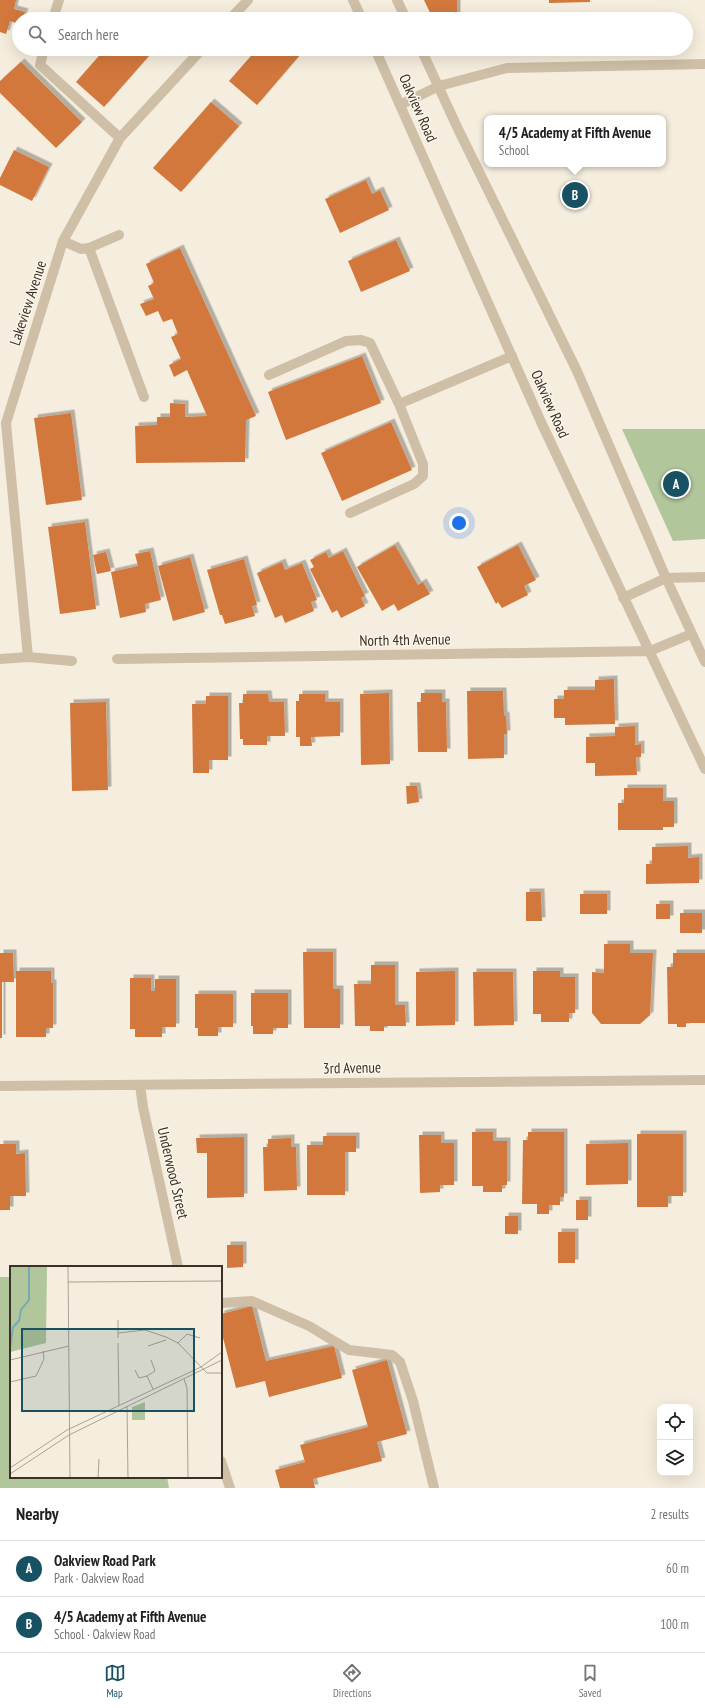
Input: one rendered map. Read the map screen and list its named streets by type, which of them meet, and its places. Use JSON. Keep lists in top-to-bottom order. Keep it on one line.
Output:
{"streets":{"street":["Oakview Road","Lakeview Avenue","North 4th Avenue","3rd Avenue","Underwood Street"]},"crossings":[["Oakview Road","North 4th Avenue"],["3rd Avenue","Underwood Street"]],"page":{"search":"Search here","popup":["4/5 Academy at Fifth Avenue","School"],"pins":["B","A"],"heading":["Nearby","2 results"],"list":[{"mark":"A","name":"Oakview Road Park","note":"Park · Oakview Road","value":"60 m"},{"mark":"B","name":"4/5 Academy at Fifth Avenue","note":"School · Oakview Road","value":"100 m"}],"nav":["Map","Directions","Saved"]}}
